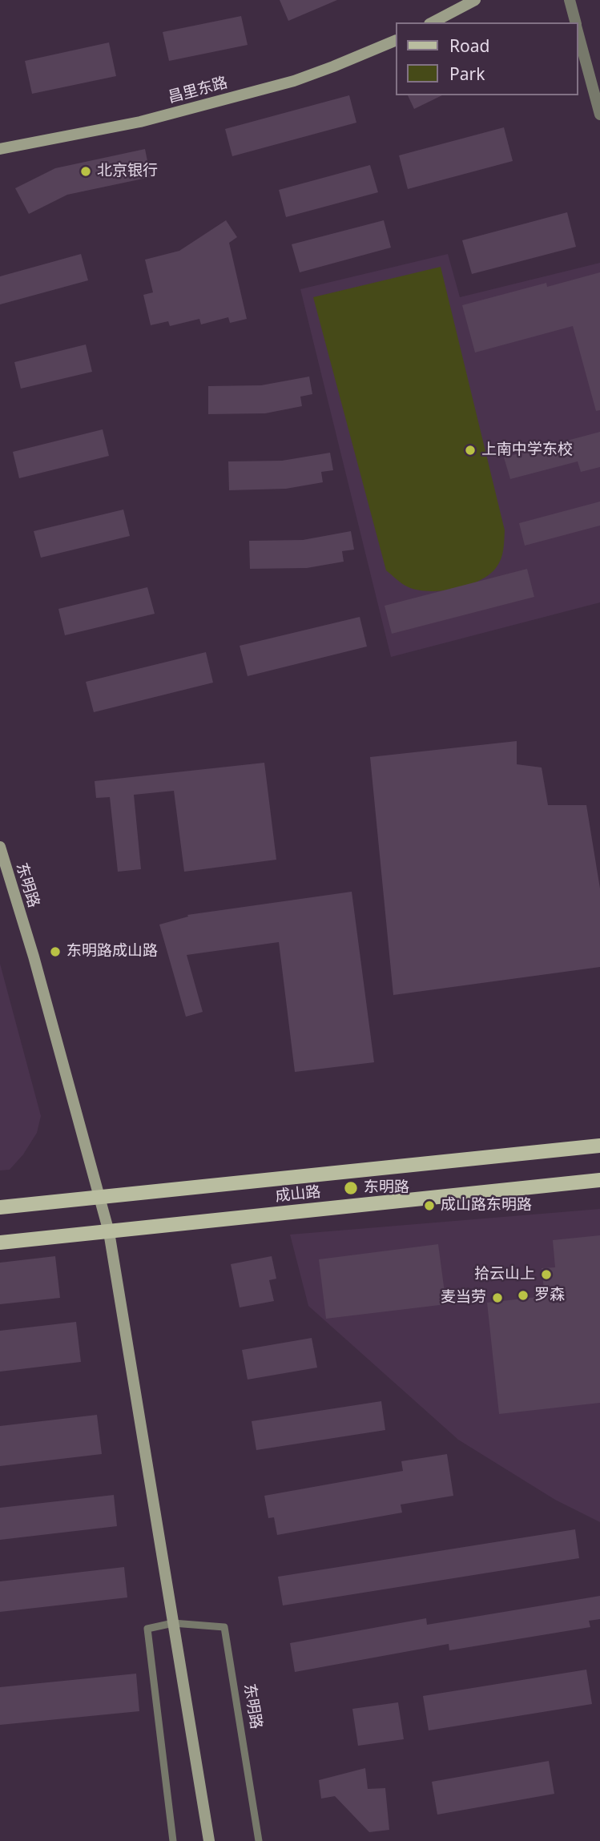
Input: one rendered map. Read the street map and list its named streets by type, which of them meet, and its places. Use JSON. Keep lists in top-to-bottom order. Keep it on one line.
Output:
{"streets":{"main road":["昌里东路","东明路","成山路"]},"crossings":[["东明路","成山路"]],"places":["北京银行","上南中学东校","东明路成山路","东明路","成山路东明路","拾云山上","罗森","麦当劳"],"legend":["Road","Park"]}
